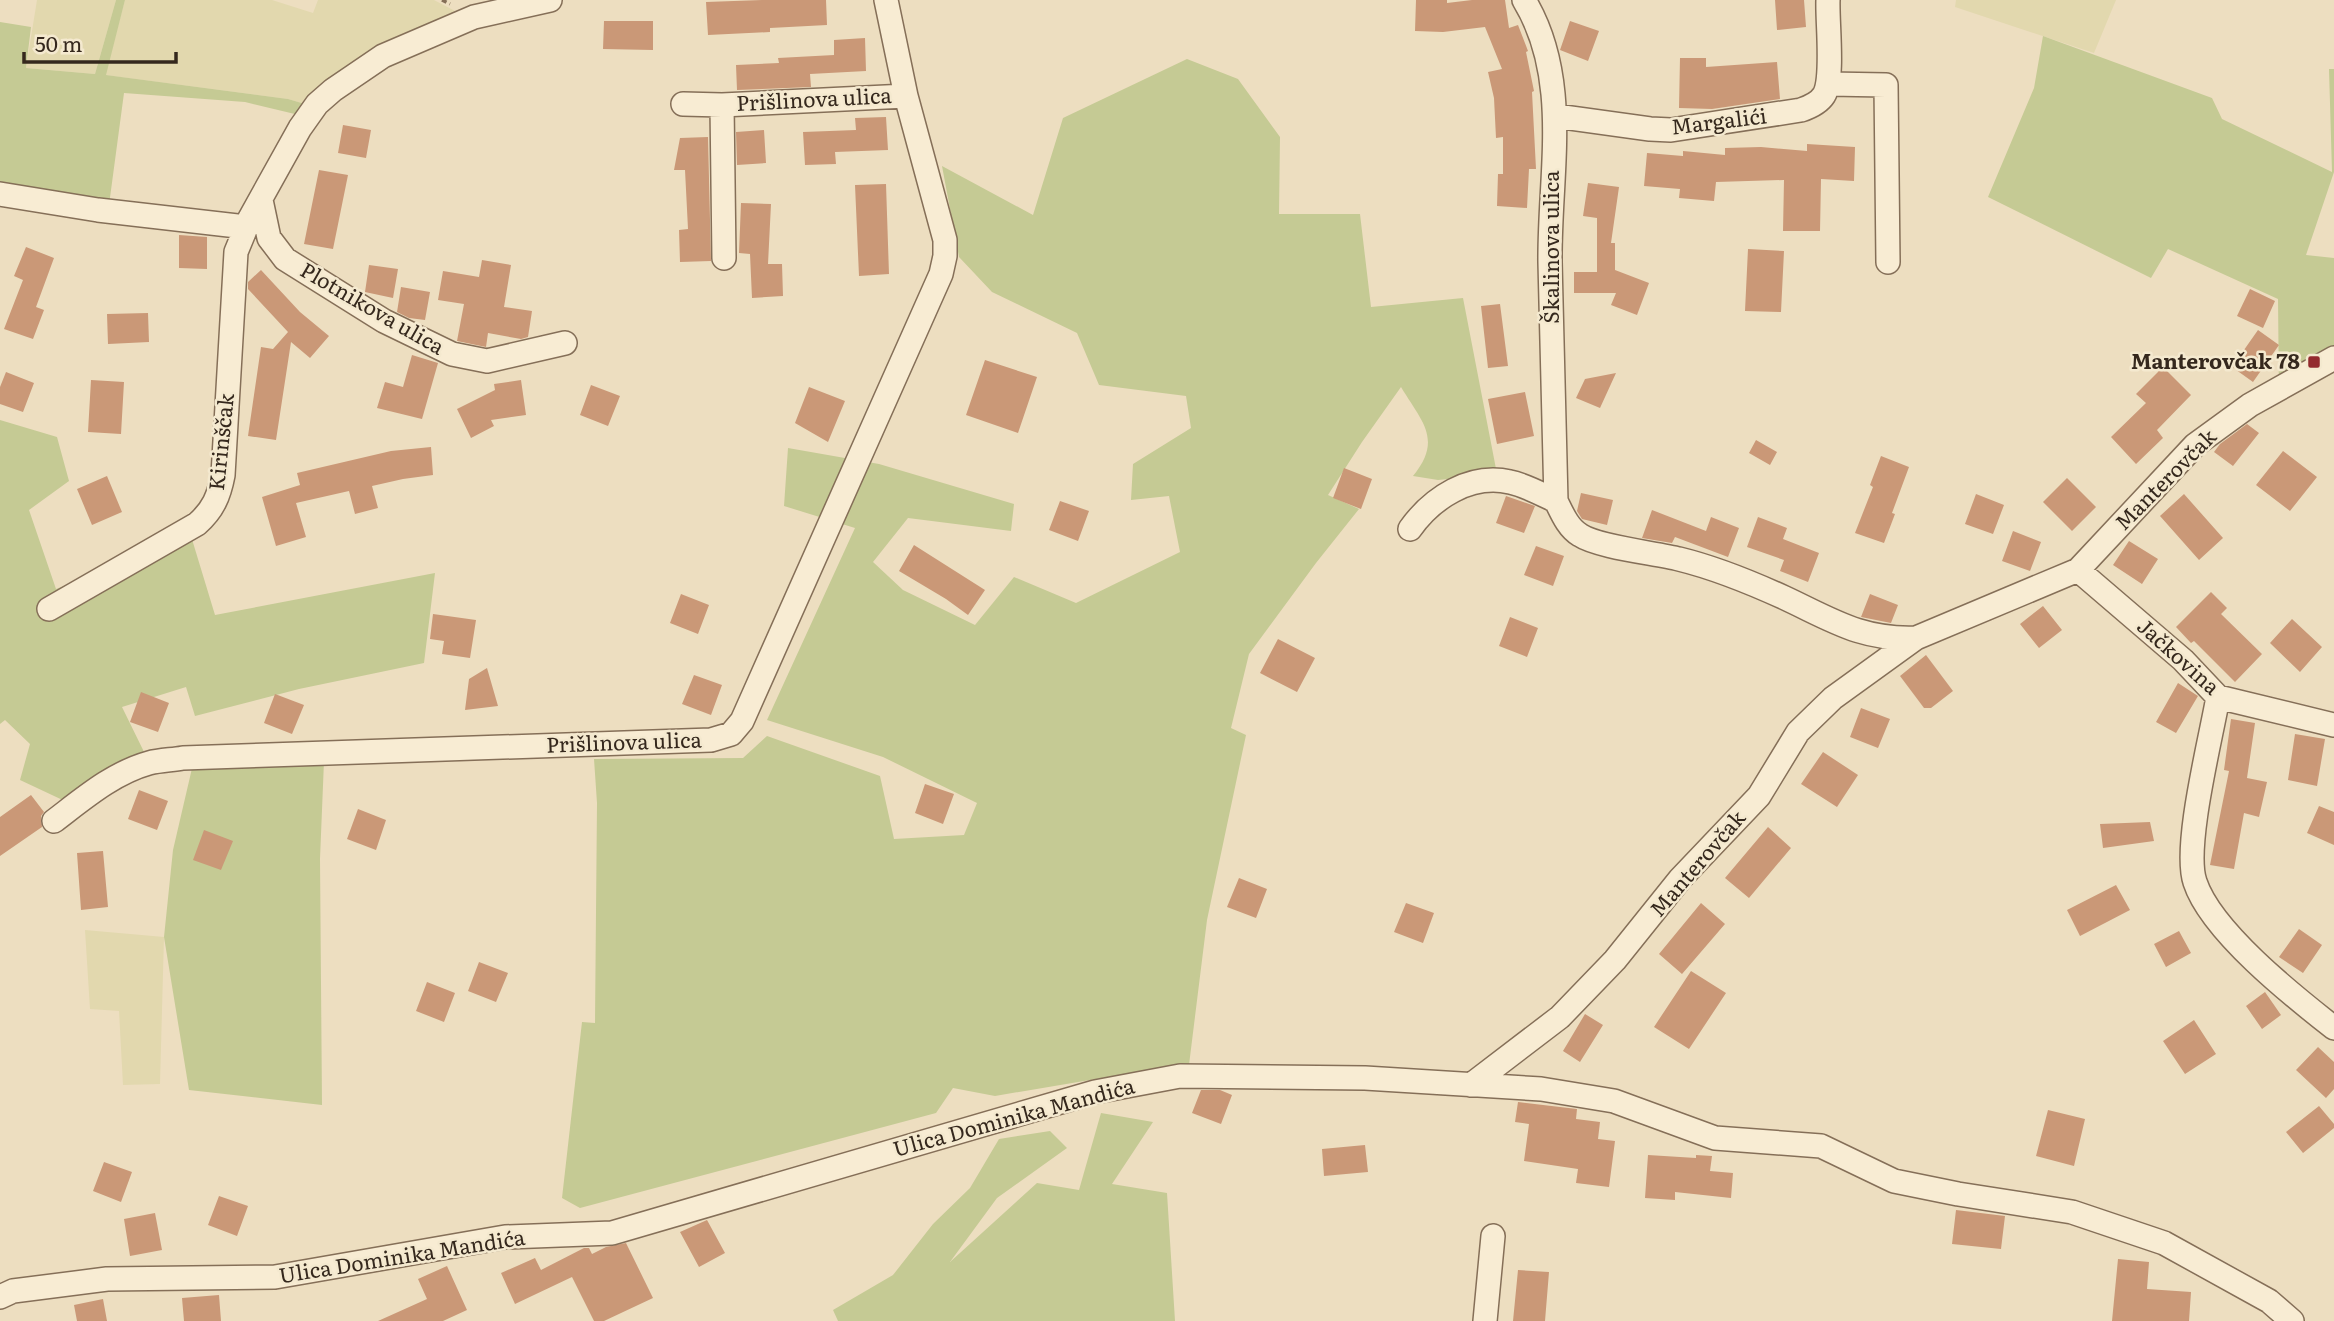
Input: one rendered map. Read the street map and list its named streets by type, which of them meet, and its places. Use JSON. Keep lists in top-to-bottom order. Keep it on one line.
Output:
{"streets":{"street":["Prišlinova ulica","Margalići","Škalinova ulica","Plotnikova ulica","Kirinščak","Manterovčak","Jačkovina","Ulica Dominika Mandića"]},"crossings":[["Margalići","Škalinova ulica"],["Plotnikova ulica","Kirinščak"],["Manterovčak","Jačkovina"],["Manterovčak","Ulica Dominika Mandića"]],"places":{"transit":["Manterovčak 78"]},"scale_bar":"50 m"}
